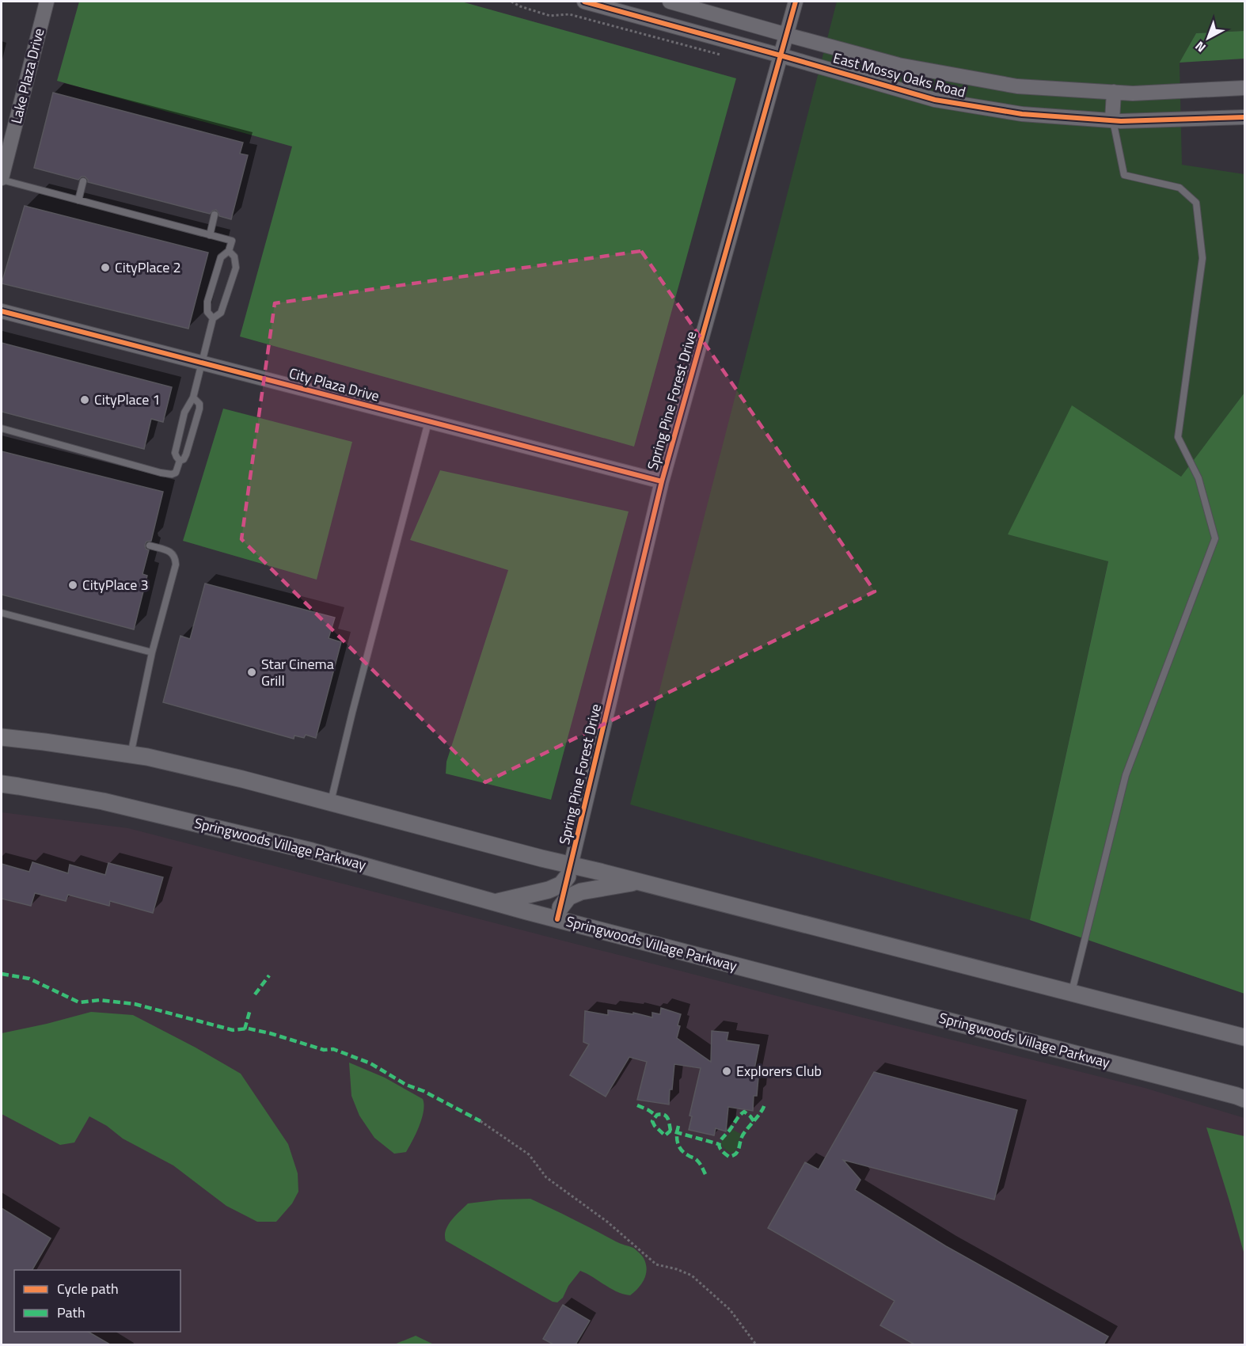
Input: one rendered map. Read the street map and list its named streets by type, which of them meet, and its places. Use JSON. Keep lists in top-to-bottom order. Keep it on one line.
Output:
{"streets":{"main road":["Springwoods Village Parkway"],"street":["East Mossy Oaks Road","Lake Plaza Drive","City Plaza Drive","Spring Pine Forest Drive"]},"crossings":[["East Mossy Oaks Road","Spring Pine Forest Drive"],["City Plaza Drive","Spring Pine Forest Drive"]],"places":["CityPlace 2","CityPlace 1","CityPlace 3","Star Cinema Grill","Explorers Club"],"legend":["Cycle path","Path"],"north":"bottom left"}
